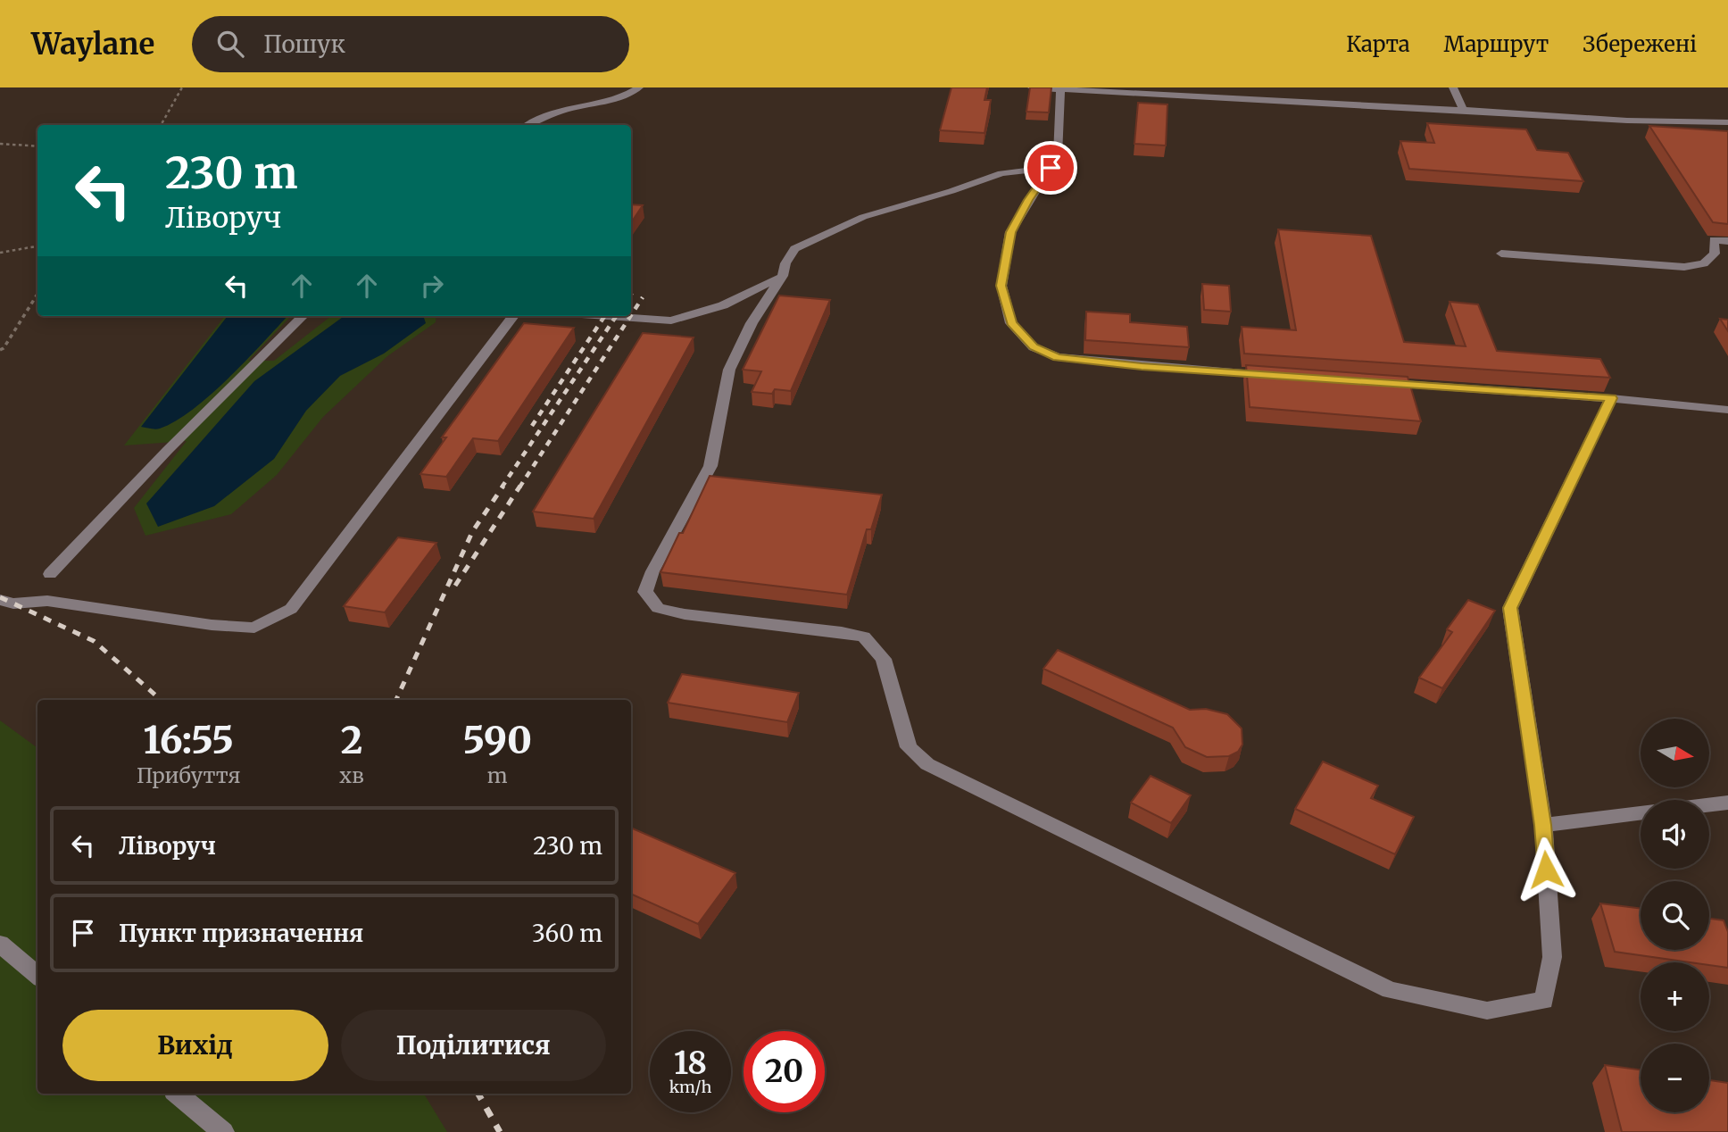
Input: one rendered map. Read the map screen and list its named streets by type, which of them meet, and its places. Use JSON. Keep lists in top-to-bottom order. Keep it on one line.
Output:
{"north":"right","page":{"header":"Waylane","search":"Пошук","nav":["Карта","Маршрут","Збережені"],"turn":["230 m","Ліворуч"],"eta":["16:55","Прибуття","2","хв","590","m"],"map_buttons":["+","−"],"list":[{"name":"Ліворуч","value":"230 m"},{"name":"Пункт призначення","value":"360 m"}],"buttons":["Вихід","Поділитися"],"speed":"18 km/h","limit":"20"}}
